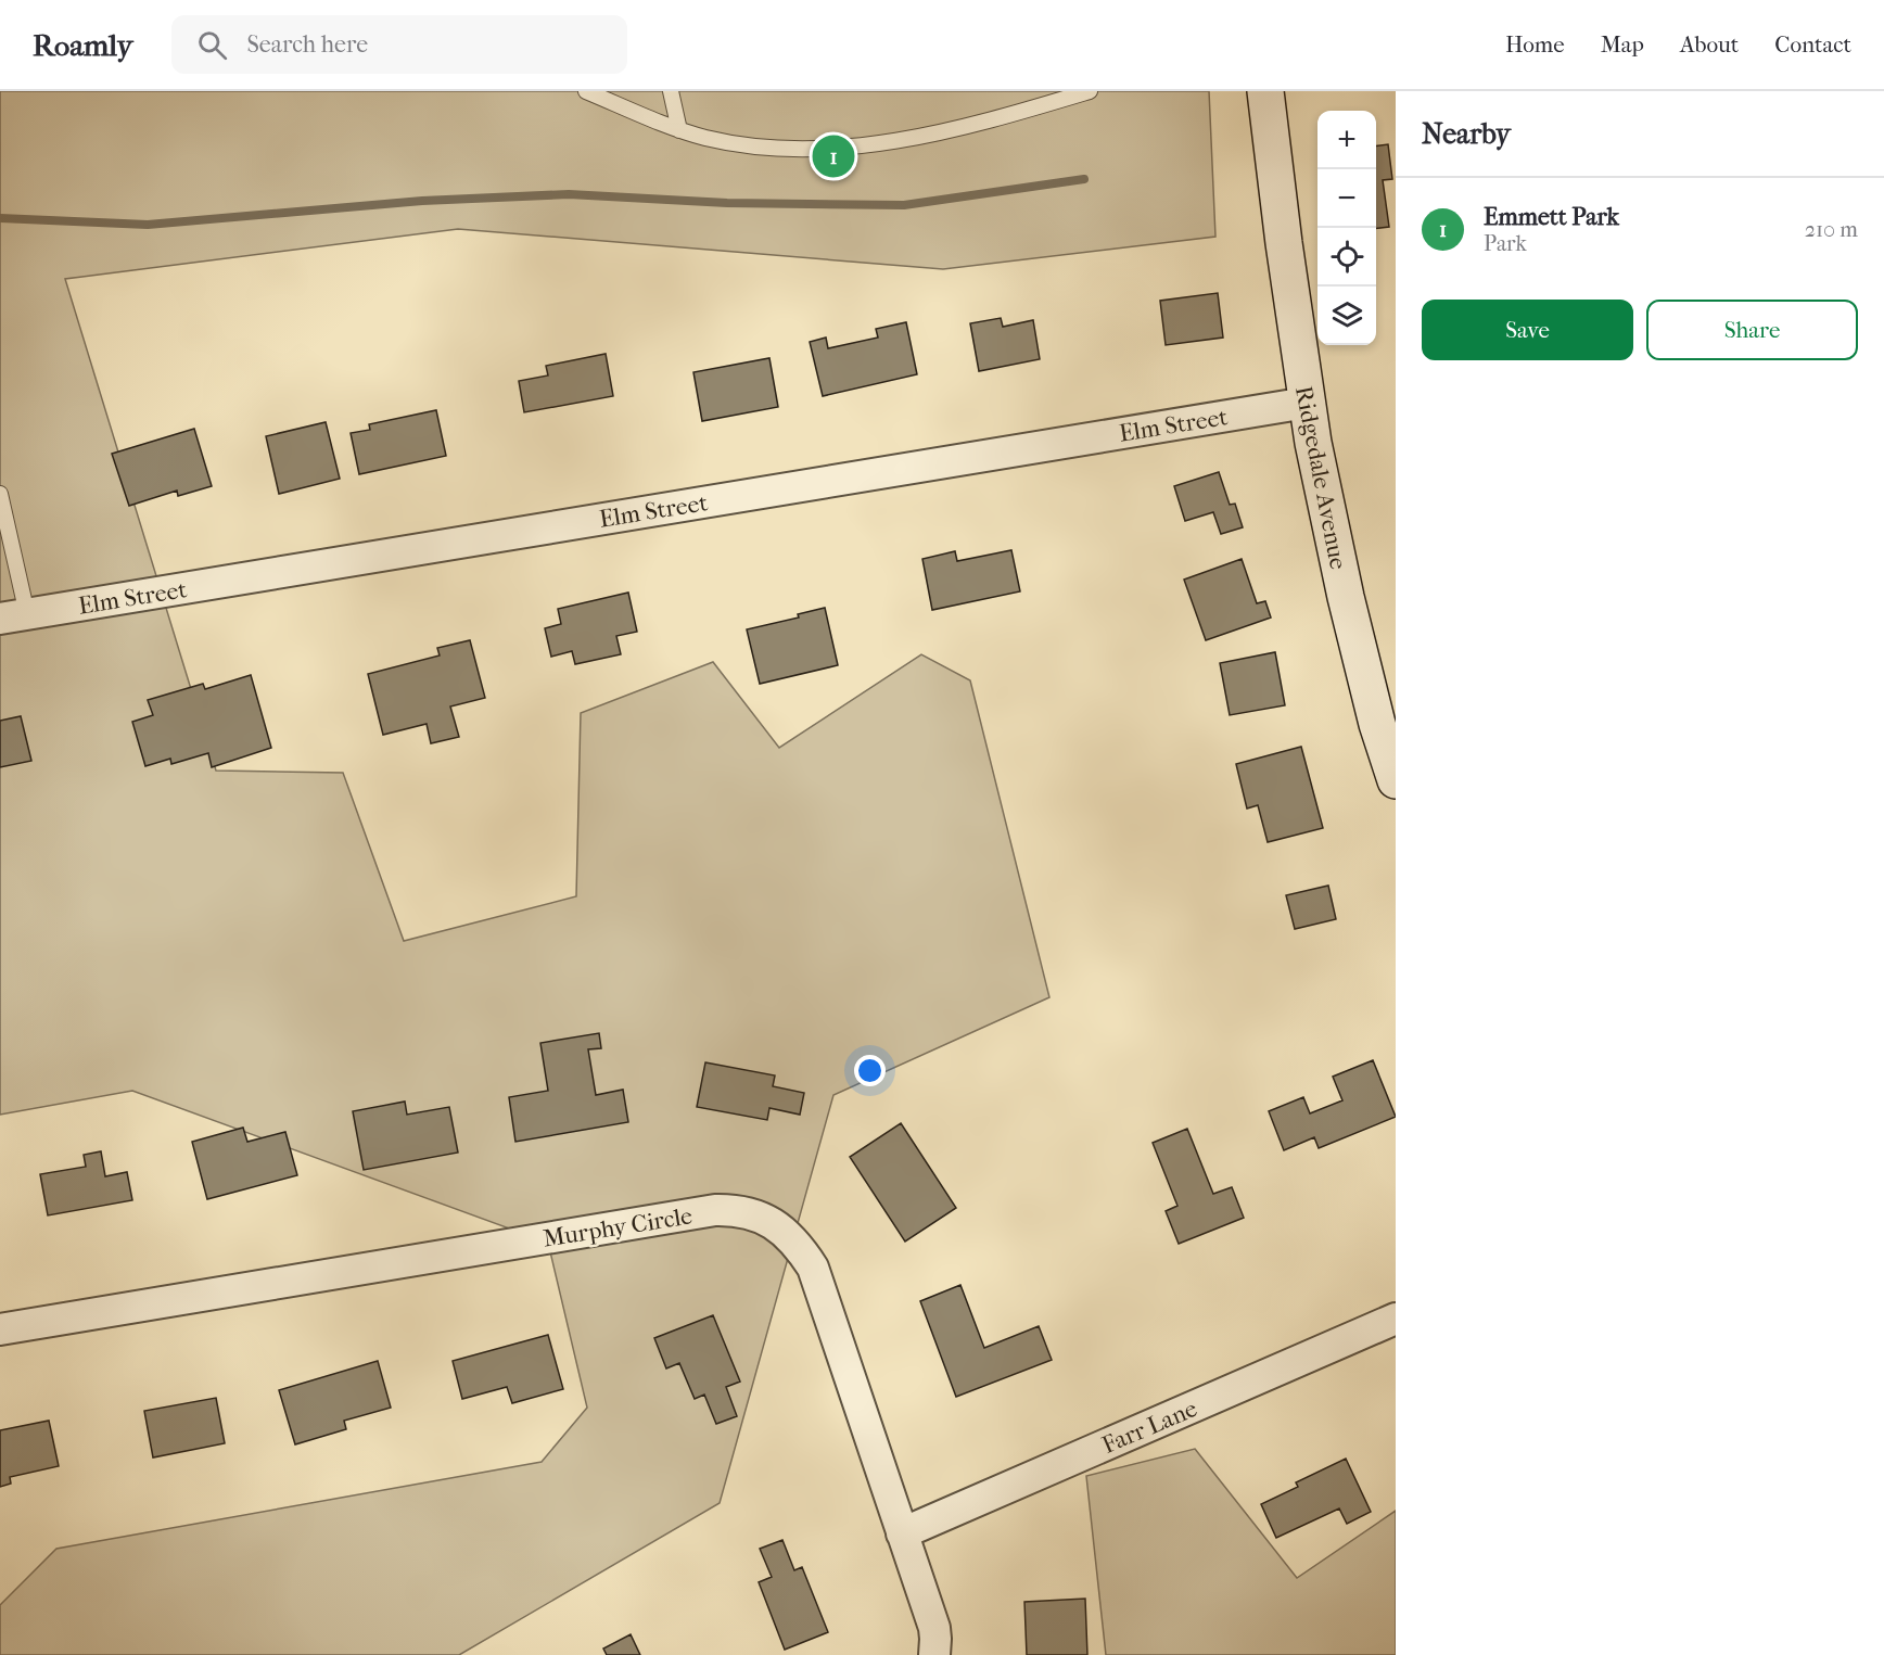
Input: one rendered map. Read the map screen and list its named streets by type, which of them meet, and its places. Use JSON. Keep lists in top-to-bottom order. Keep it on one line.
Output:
{"streets":{"main road":["Ridgedale Avenue"],"street":["Elm Street","Murphy Circle","Farr Lane"]},"crossings":[["Elm Street","Ridgedale Avenue"],["Murphy Circle","Farr Lane"]],"page":{"header":"Roamly","search":"Search here","nav":["Home","Map","About","Contact"],"heading":"Nearby","map_buttons":["+","−"],"pins":"1","list":[{"mark":"1","name":"Emmett Park","note":"Park","value":"210 m"}],"buttons":["Save","Share"]}}
